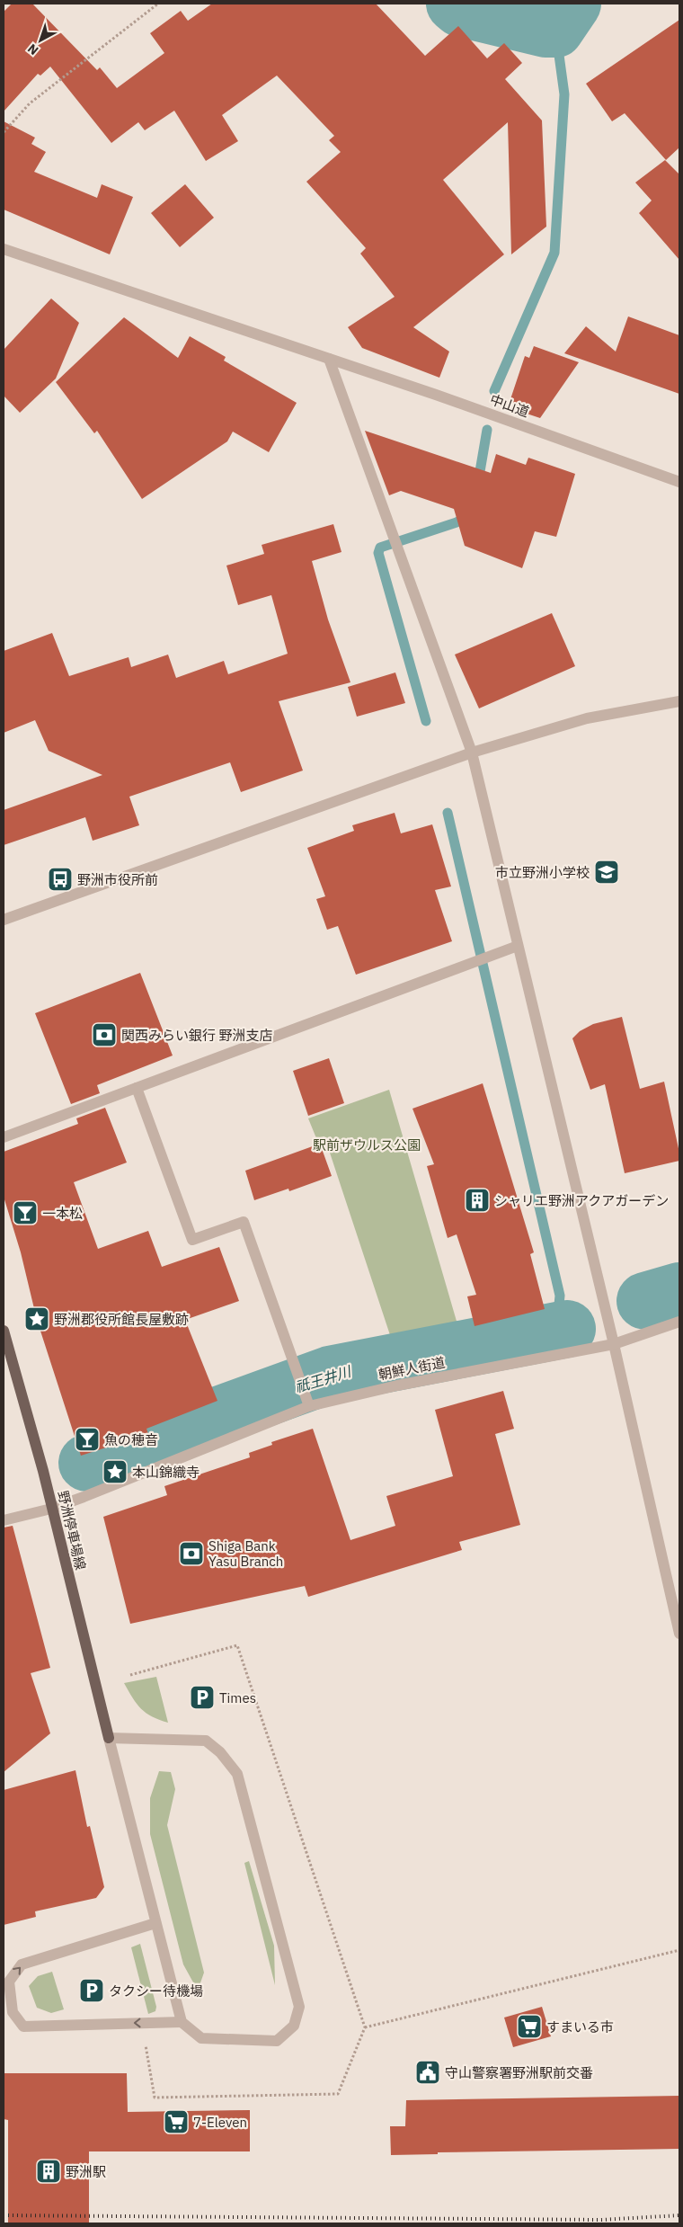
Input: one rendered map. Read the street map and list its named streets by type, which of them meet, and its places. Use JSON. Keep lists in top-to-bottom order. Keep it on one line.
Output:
{"streets":{"main road":["野洲停車場線"],"street":["中山道","朝鮮人街道"]},"crossings":[["朝鮮人街道","野洲停車場線"]],"water":["祇王井川"],"parks":["駅前ザウルス公園"],"places":{"school or university":["市立野洲小学校"],"bus stop":["野洲市役所前"],"bank":["関西みらい銀行 野洲支店","Shiga Bank Yasu Branch"],"building":["シャリエ野洲アクアガーデン","野洲駅"],"bar":["一本松","魚の穂音"],"place":["野洲郡役所館長屋敷跡","本山錦織寺"],"parking":["Times","タクシー待機場"],"supermarket":["すまいる市","7-Eleven"],"public building":["守山警察署野洲駅前交番"]},"north":"bottom left"}
